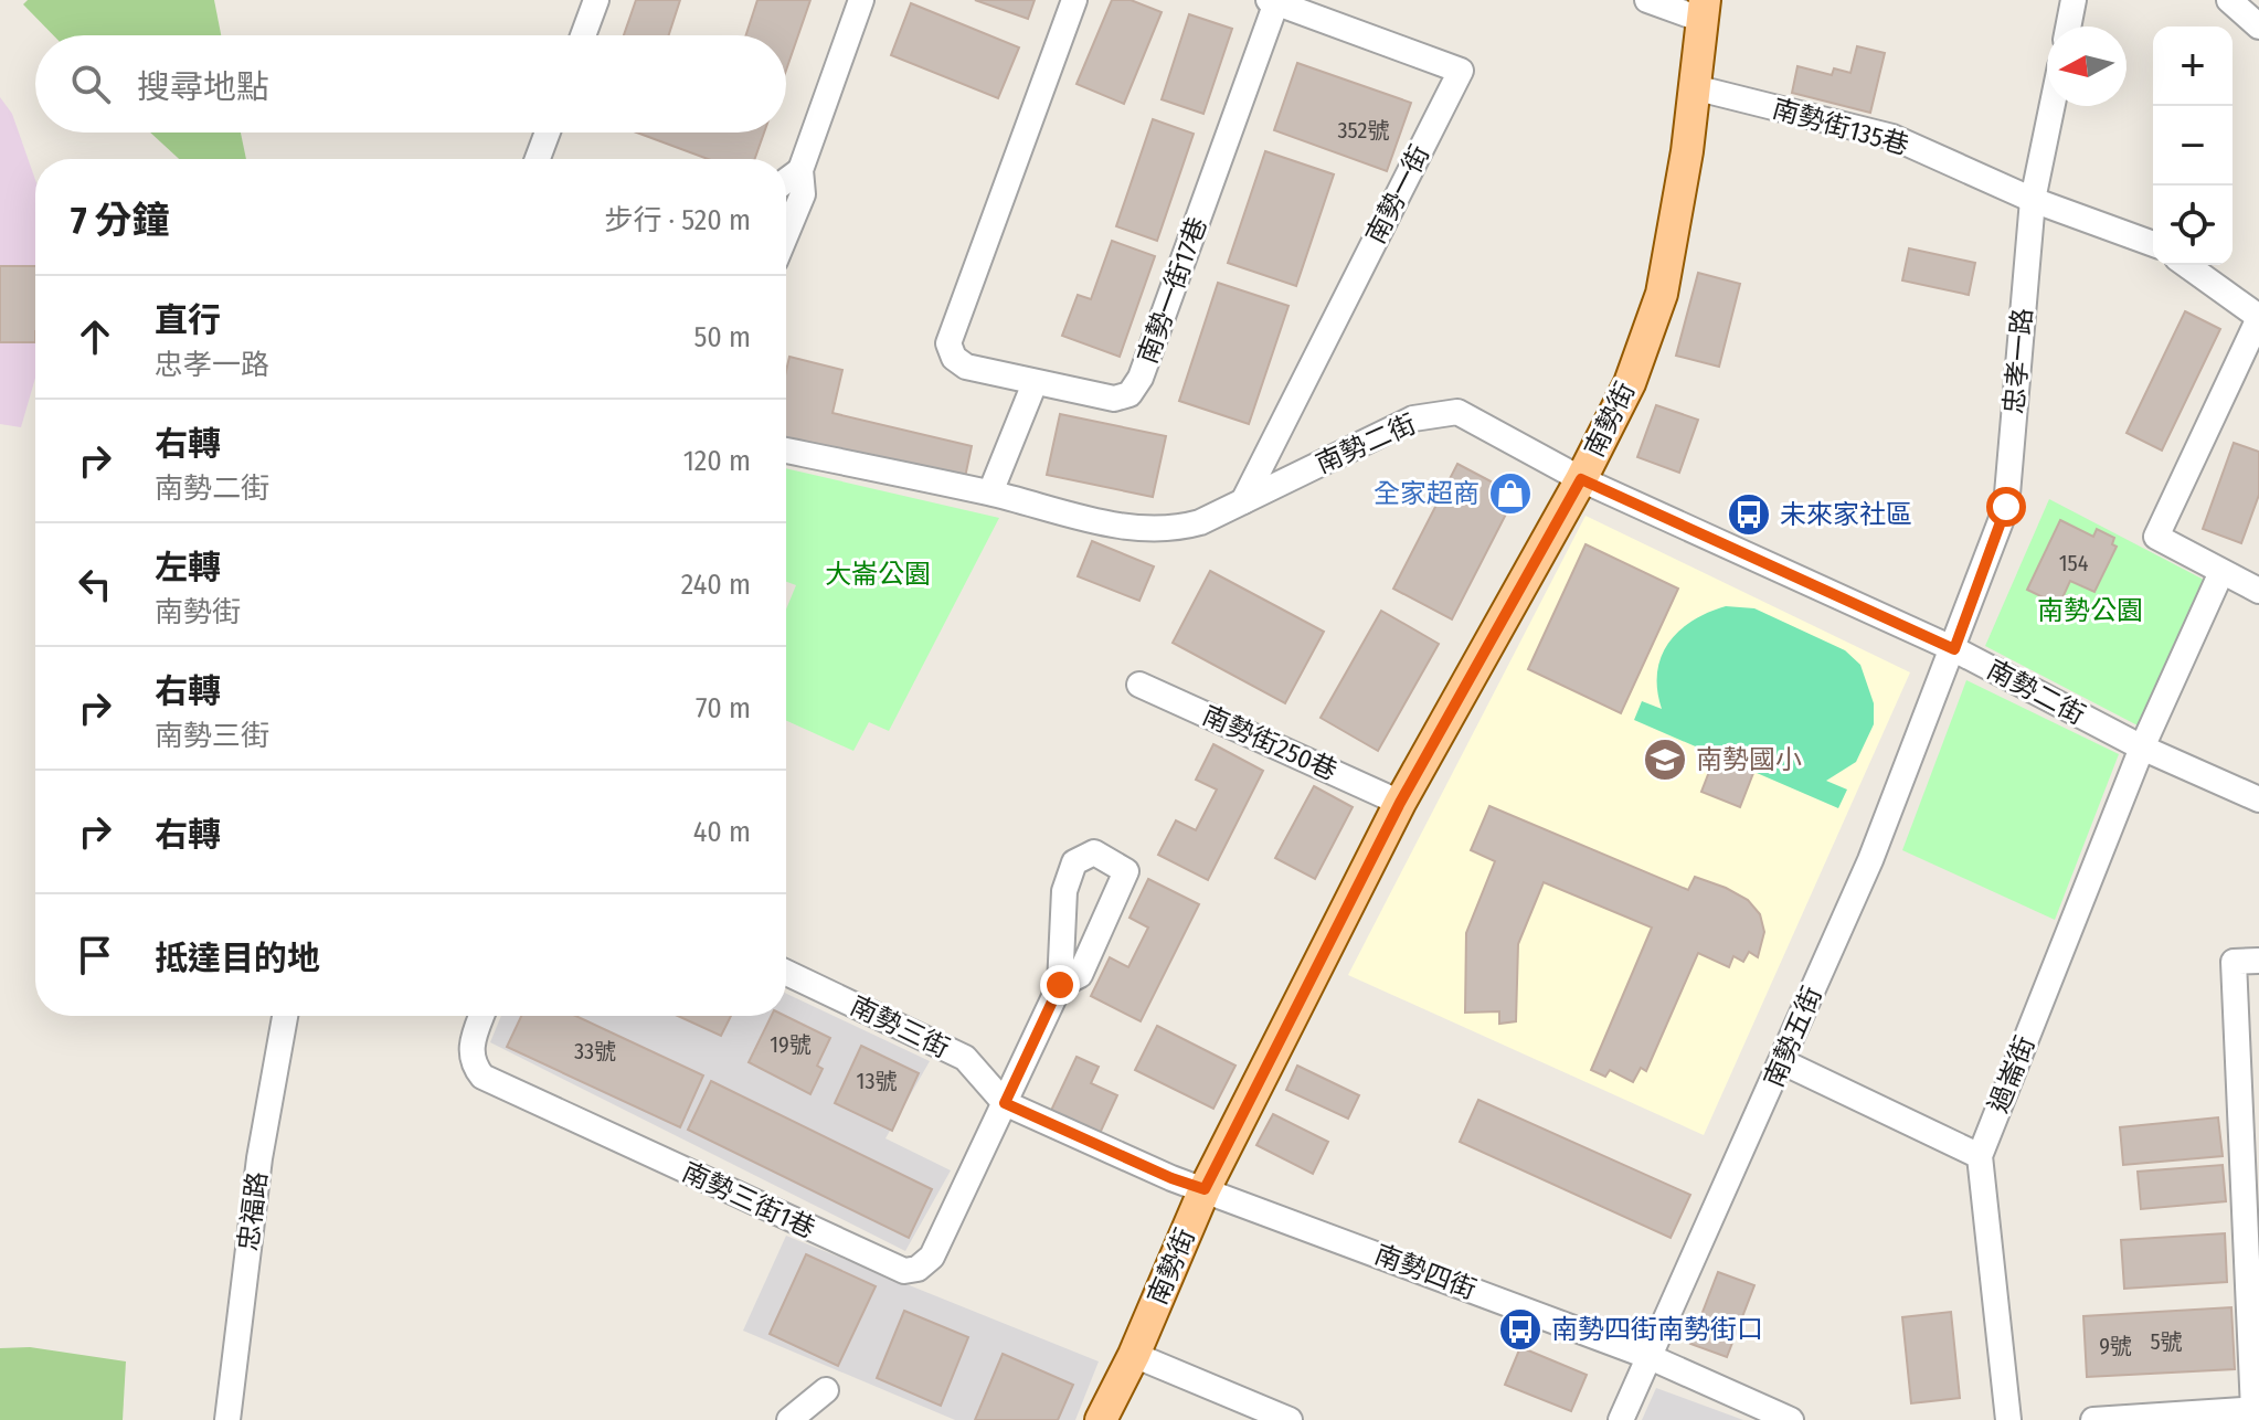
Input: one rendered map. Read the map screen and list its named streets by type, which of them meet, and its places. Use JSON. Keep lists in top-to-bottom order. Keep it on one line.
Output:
{"streets":{"main road":["南勢街"],"street":["南勢街135巷","南勢一街","南勢一街17巷","忠孝一路","南勢二街","南勢街250巷","南勢三街","南勢五街","過崙街","南勢三街1巷","忠福路","南勢四街"]},"crossings":[["南勢街135巷","忠孝一路"],["南勢街135巷","南勢街"],["南勢一街","南勢一街17巷"],["南勢一街","南勢二街"],["忠孝一路","南勢二街"],["忠孝一路","南勢五街"],["南勢街","南勢二街"],["南勢街","南勢街250巷"],["南勢街","南勢三街"],["南勢街","南勢四街"],["南勢二街","南勢五街"],["南勢二街","過崙街"],["南勢三街","南勢三街1巷"],["南勢三街","南勢四街"],["南勢五街","南勢四街"]],"parks":["大崙公園","南勢公園"],"places":{"shop":["全家超商"],"bus stop":["未來家社區","南勢四街南勢街口"],"school or university":["南勢國小"]},"house_numbers":["352號","154","19號","33號","13號","5號","9號"],"north":"left","page":{"map_buttons":["+","−"],"search":"搜尋地點","heading":["7 分鐘","步行 · 520 m"],"list":[["直行","忠孝一路","50 m"],["右轉","南勢二街","120 m"],["左轉","南勢街","240 m"],["右轉","南勢三街","70 m"],["右轉","40 m"],"抵達目的地"]}}
